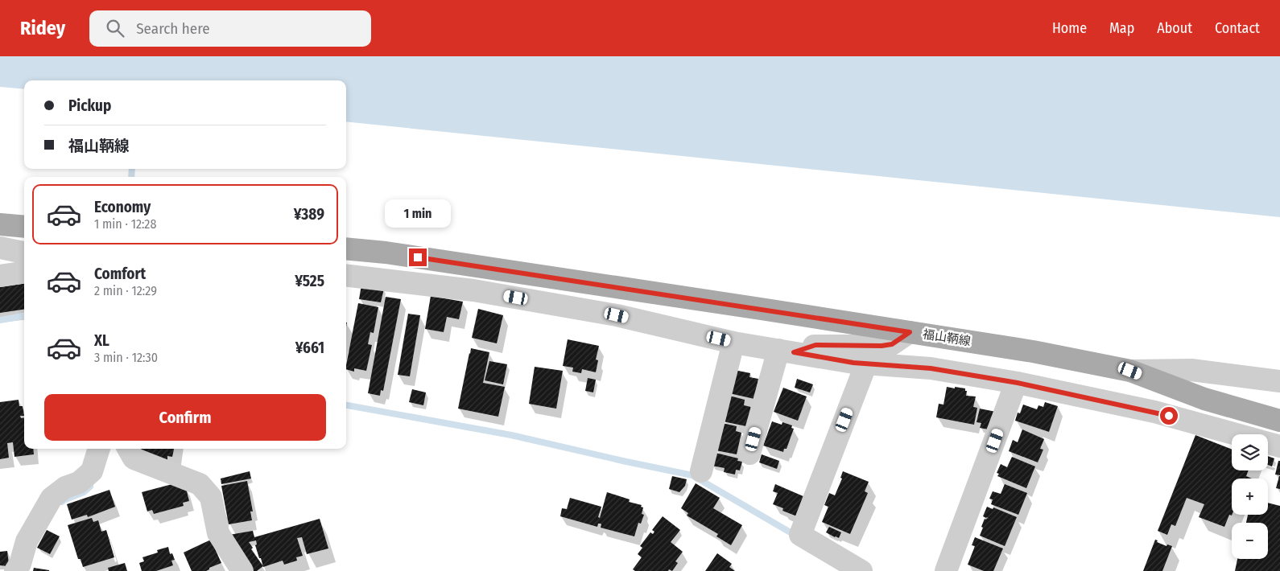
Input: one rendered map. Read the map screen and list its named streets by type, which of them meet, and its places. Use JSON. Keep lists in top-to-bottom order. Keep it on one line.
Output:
{"streets":{"main road":["福山鞆線"]},"page":{"header":"Ridey","search":"Search here","nav":["Home","Map","About","Contact"],"banner":["Pickup","福山鞆線"],"list":[{"name":"Economy","note":"1 min · 12:28","value":"¥389"},{"name":"Comfort","note":"2 min · 12:29","value":"¥525"},{"name":"XL","note":"3 min · 12:30","value":"¥661"}],"bubble":"1 min","buttons":"Confirm","map_buttons":["+","−"]}}
